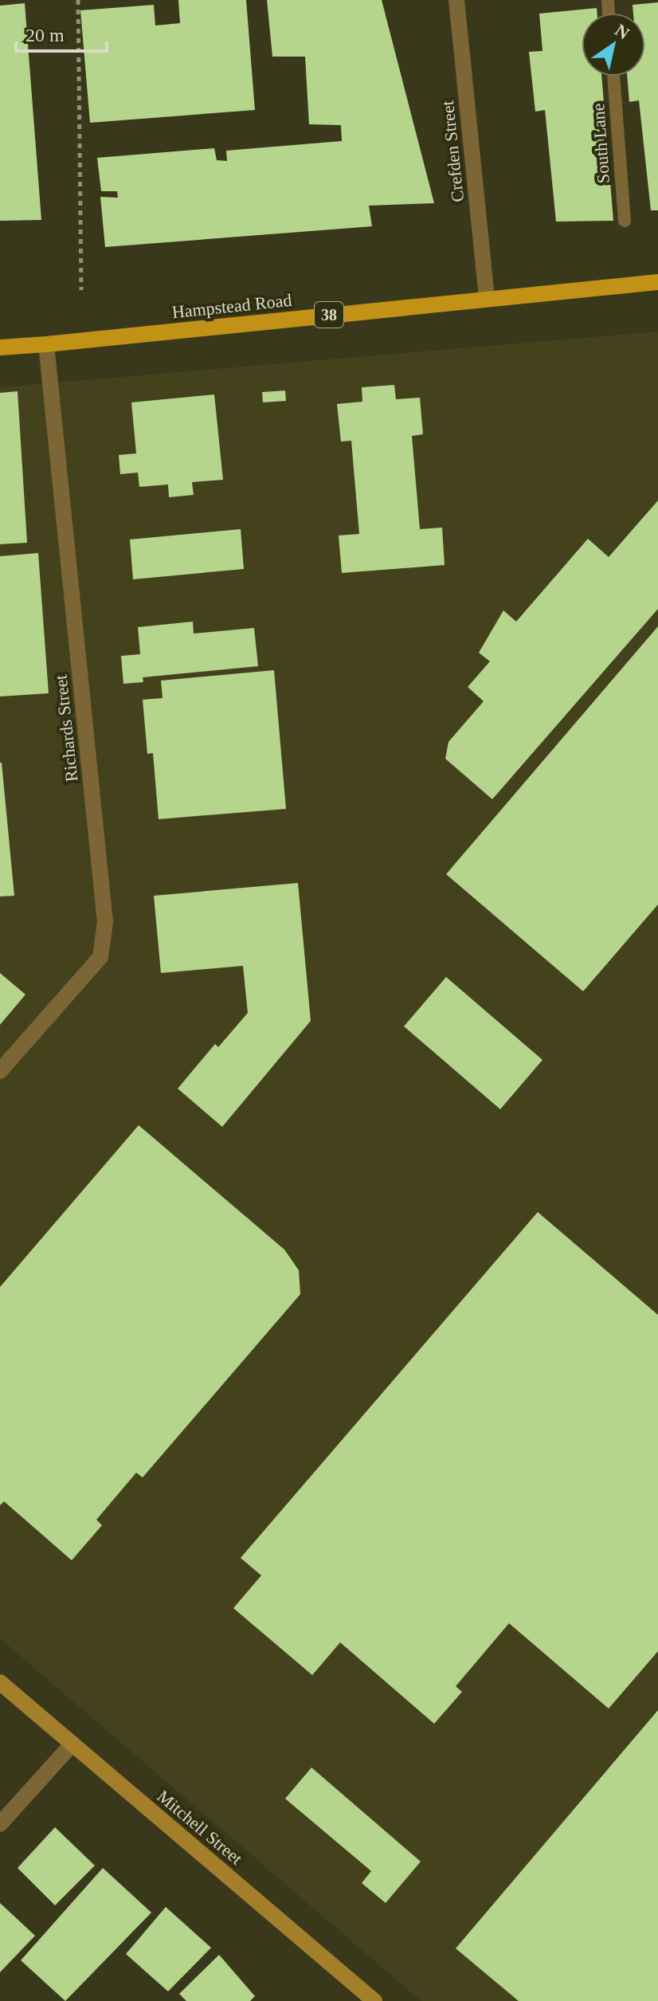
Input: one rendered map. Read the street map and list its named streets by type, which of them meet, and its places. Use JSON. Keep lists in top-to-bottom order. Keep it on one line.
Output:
{"streets":{"main road":["Hampstead Road","38"],"street":["Crefden Street","Richards Street","Mitchell Street"],"lane":["South Lane"]},"crossings":[["Crefden Street","Hampstead Road"],["Hampstead Road","Richards Street"]],"scale_bar":"20 m","north":"top right"}
